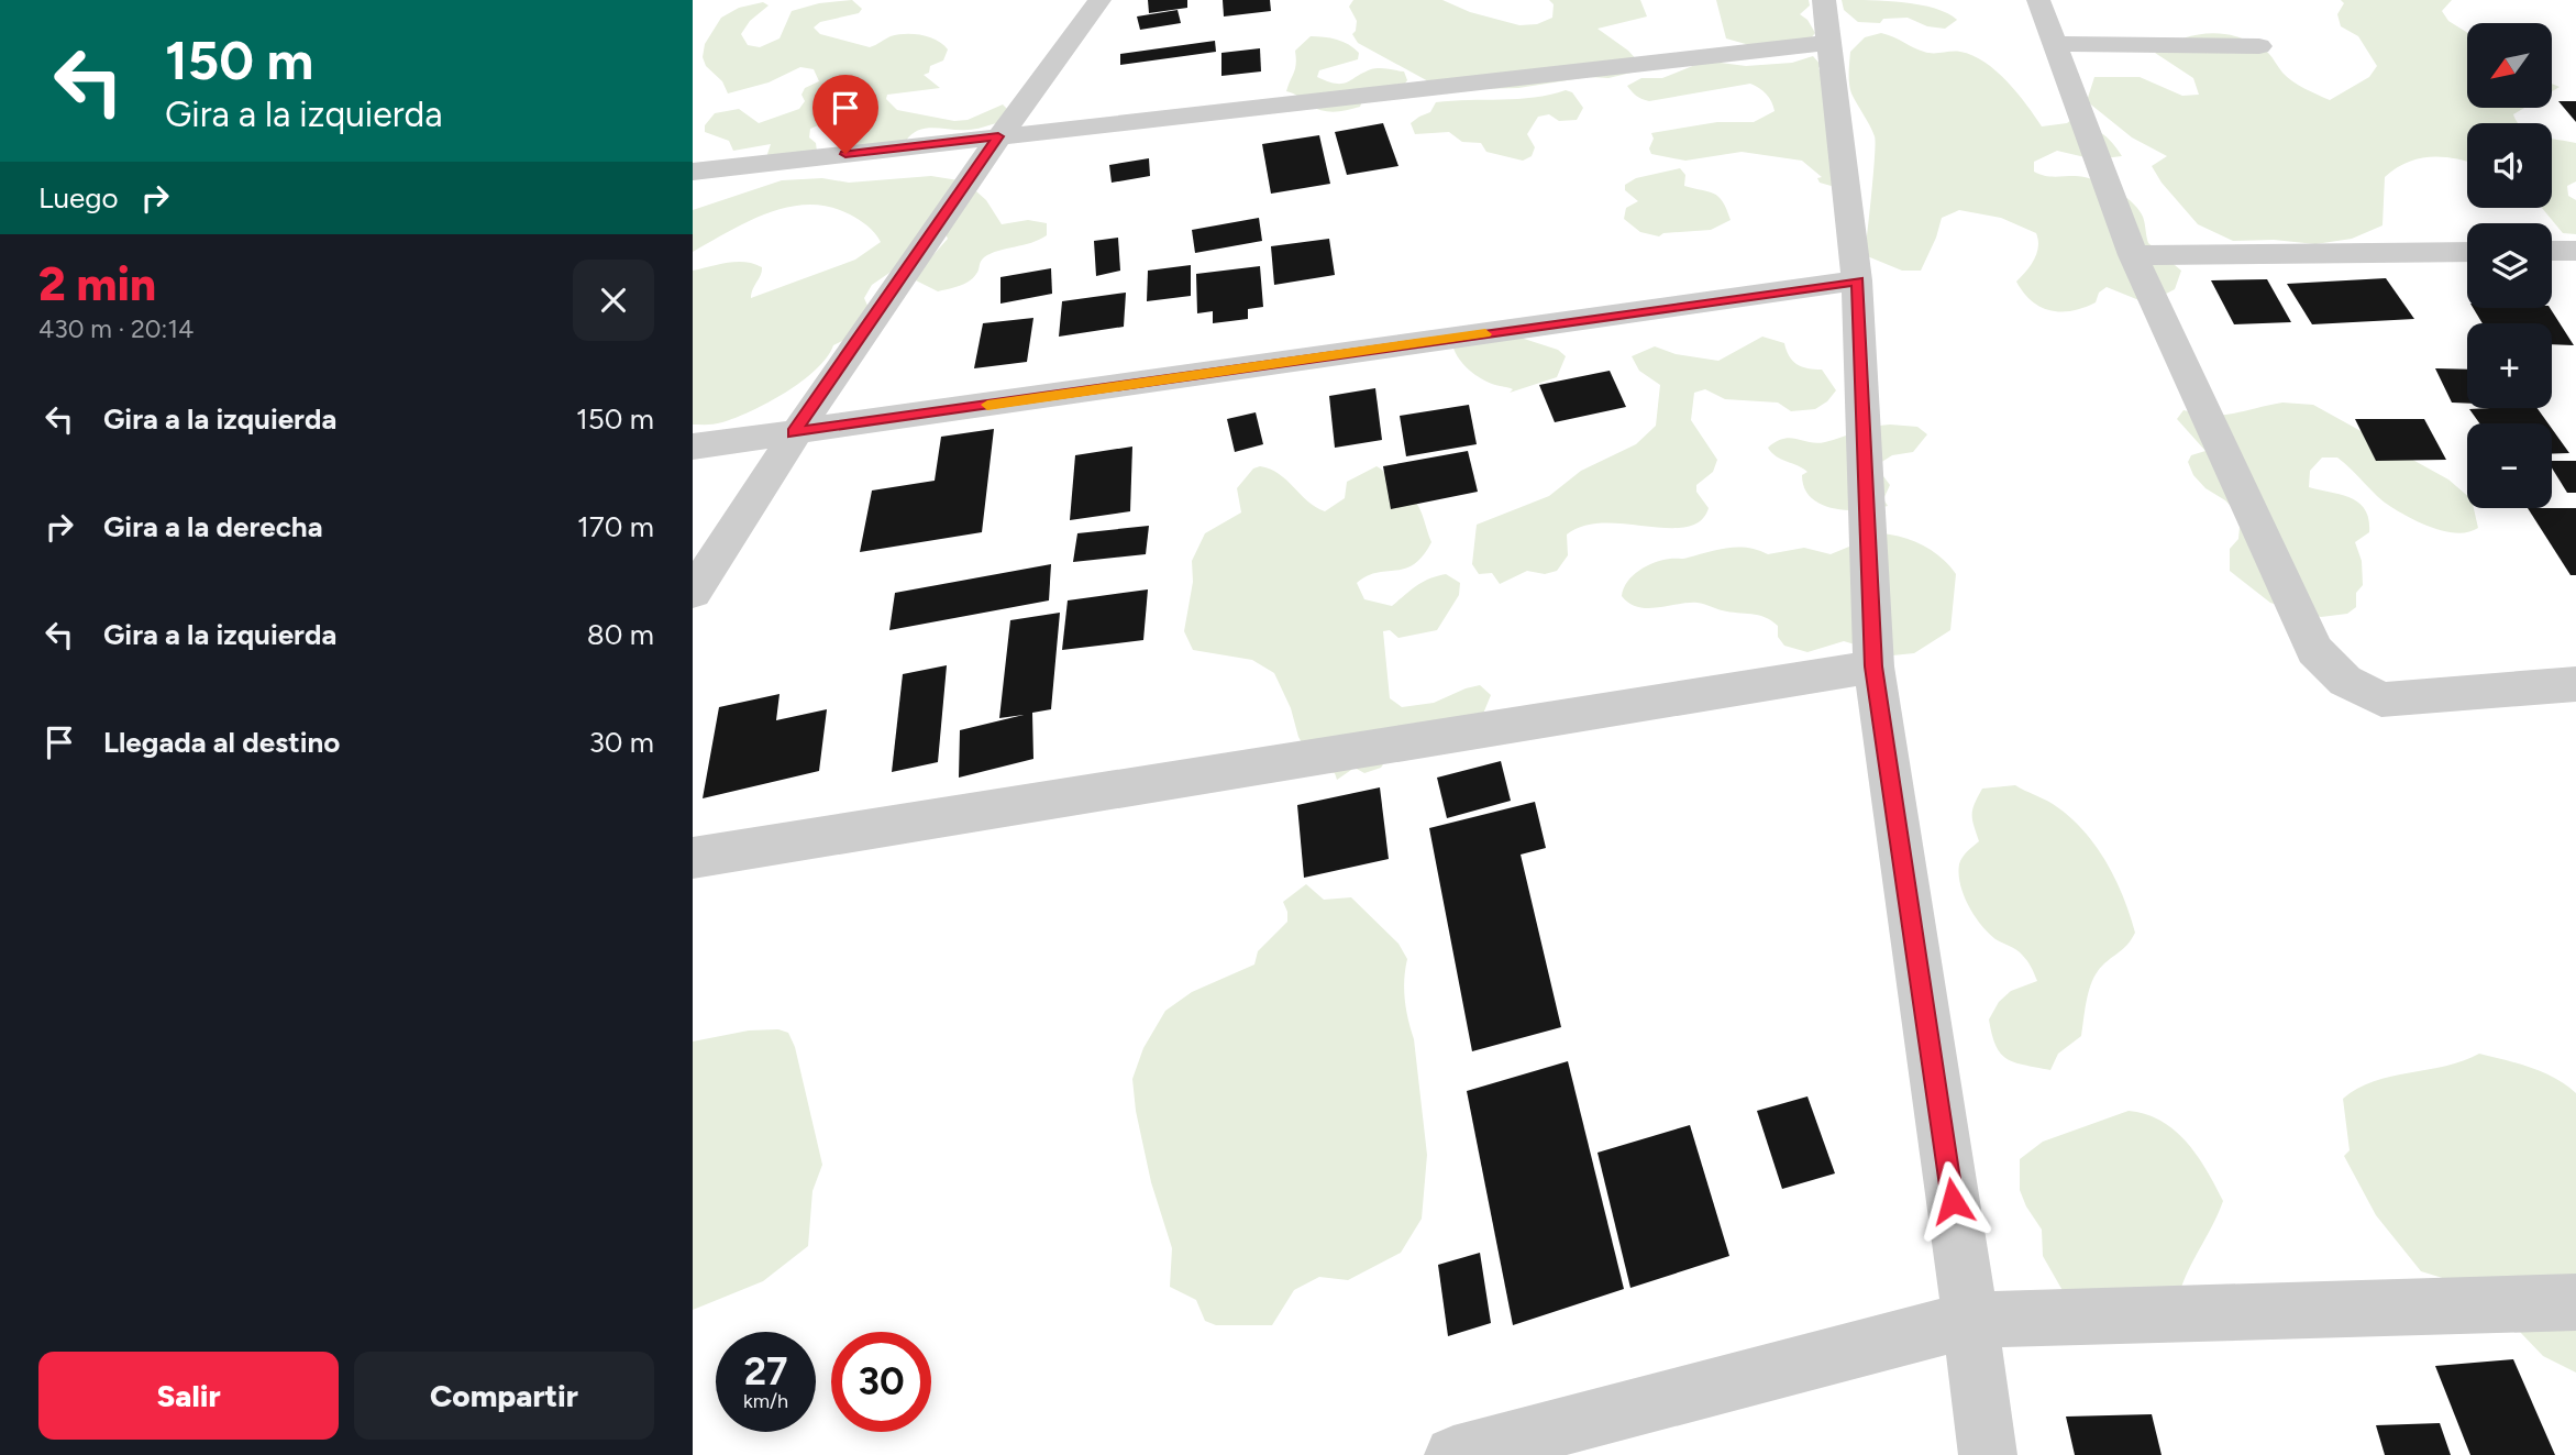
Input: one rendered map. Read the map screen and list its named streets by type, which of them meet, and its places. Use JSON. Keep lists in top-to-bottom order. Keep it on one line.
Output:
{"north":"bottom left","page":{"turn":["150 m","Gira a la izquierda"],"map_buttons":["+","−"],"then":"Luego","heading":["2 min","430 m · 20:14"],"list":[{"name":"Gira a la izquierda","value":"150 m"},{"name":"Gira a la derecha","value":"170 m"},{"name":"Gira a la izquierda","value":"80 m"},{"name":"Llegada al destino","value":"30 m"}],"speed":"27 km/h","limit":"30","buttons":["Salir","Compartir"]}}
